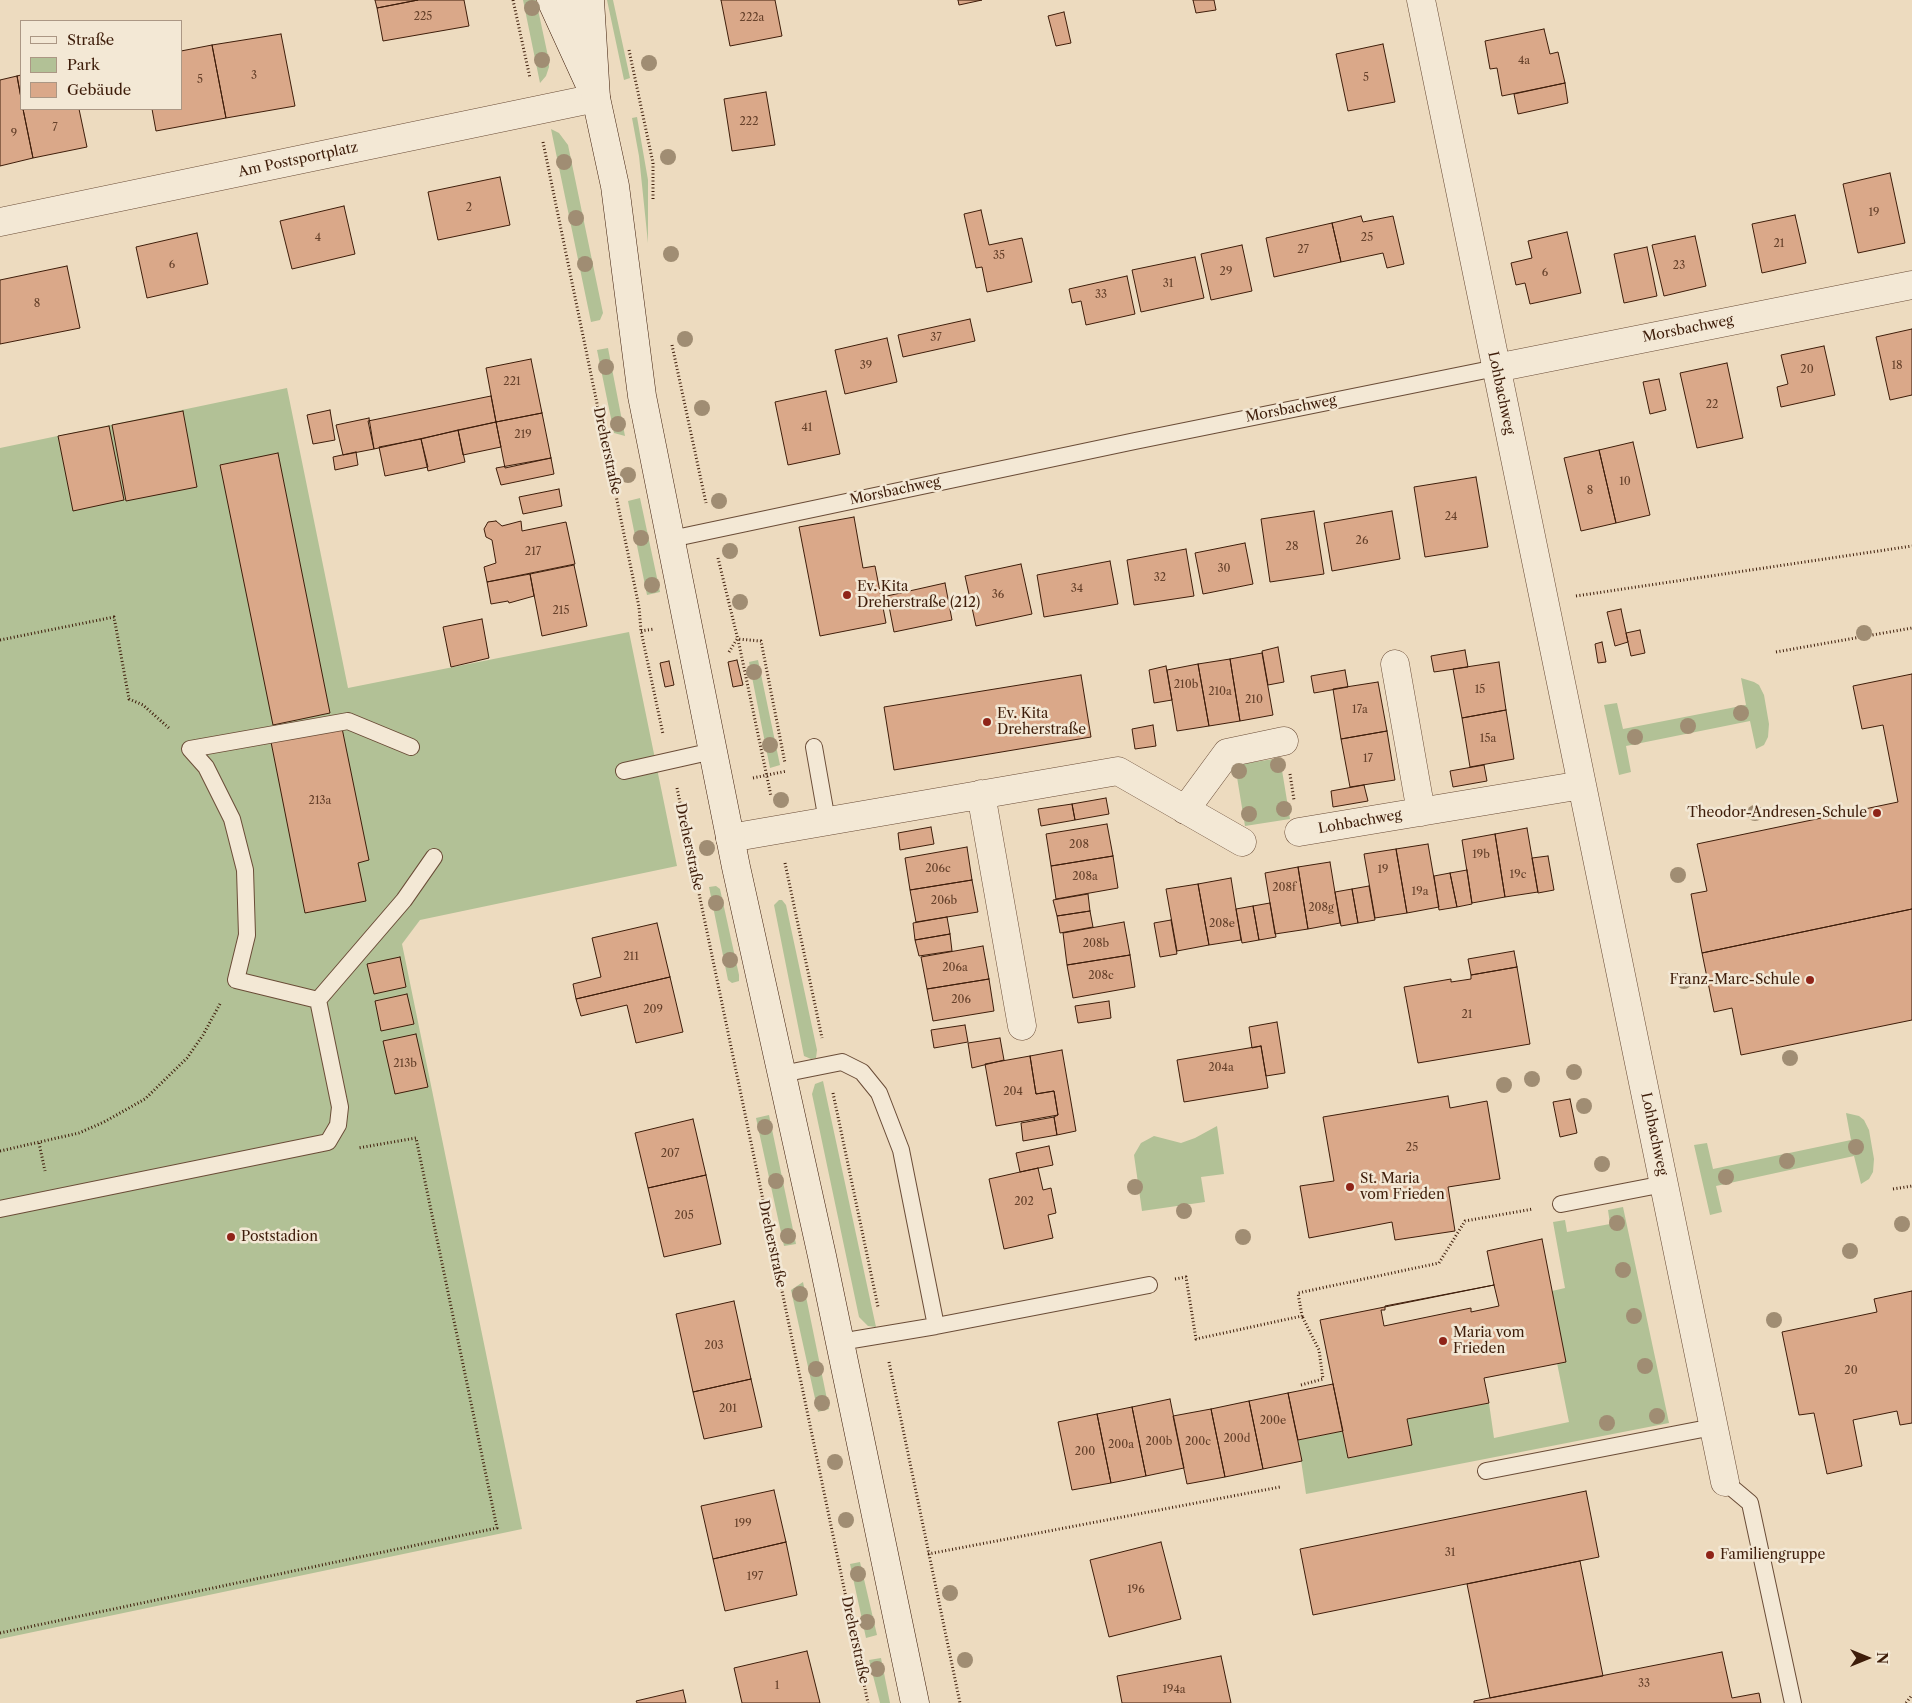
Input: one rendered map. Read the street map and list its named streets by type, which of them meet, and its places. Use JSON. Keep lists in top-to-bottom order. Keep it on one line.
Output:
{"streets":{"street":["Am Postsportplatz","Morsbachweg","Lohbachweg"],"path":["Dreherstraße"]},"crossings":[["Am Postsportplatz","Dreherstraße"],["Morsbachweg","Lohbachweg"]],"places":["Ev. Kita Dreherstraße (212)","Ev. Kita Dreherstraße","Theodor-Andresen-Schule","Franz-Marc-Schule","St. Maria vom Frieden","Poststadion","Maria vom Frieden","Familiengruppe"],"house_numbers":["225","222a","4a","3","5","5","222","7","9","2","19","4","25","21","27","35","6","23","29","6","31","33","8","37","39","18","20","221","22","41","219","10","8","24","26","28","217","30","32","34","36","215","210b","15","210a","210","17a","15a","17","213a","208","19b","206c","19","19c","208a","208f","19a","206b","208g","208e","208b","211","206a","208c","206","209","21","213b","204a","204","25","207","202","205","203","20","201","200e","200d","200b","200c","200a","200","199","31","197","196","33","1","194a"],"legend":["Straße","Park","Gebäude"],"north":"right"}
